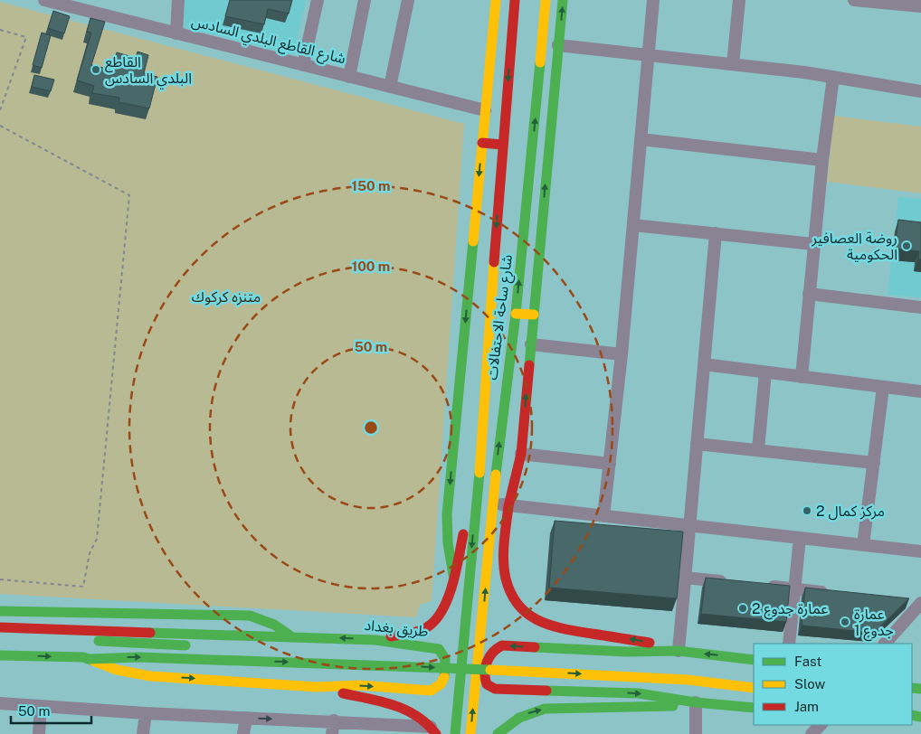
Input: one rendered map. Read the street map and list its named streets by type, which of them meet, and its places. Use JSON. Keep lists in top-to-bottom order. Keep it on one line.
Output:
{"streets":{"main road":["شارع ساحة الاحتفالات","طريق بغداد"],"street":["شارع القاطع البلدي السادس"]},"parks":["متنزه كركوك"],"places":["القاطع البلدي السادس","روضة العصافير الحكومية","مركز كمال 2","عمارة جدوع 2","عمارة جدوع 1"],"legend":["Fast","Slow","Jam"],"scale_bar":"50 m","rings":["150 m","100 m","50 m"]}
